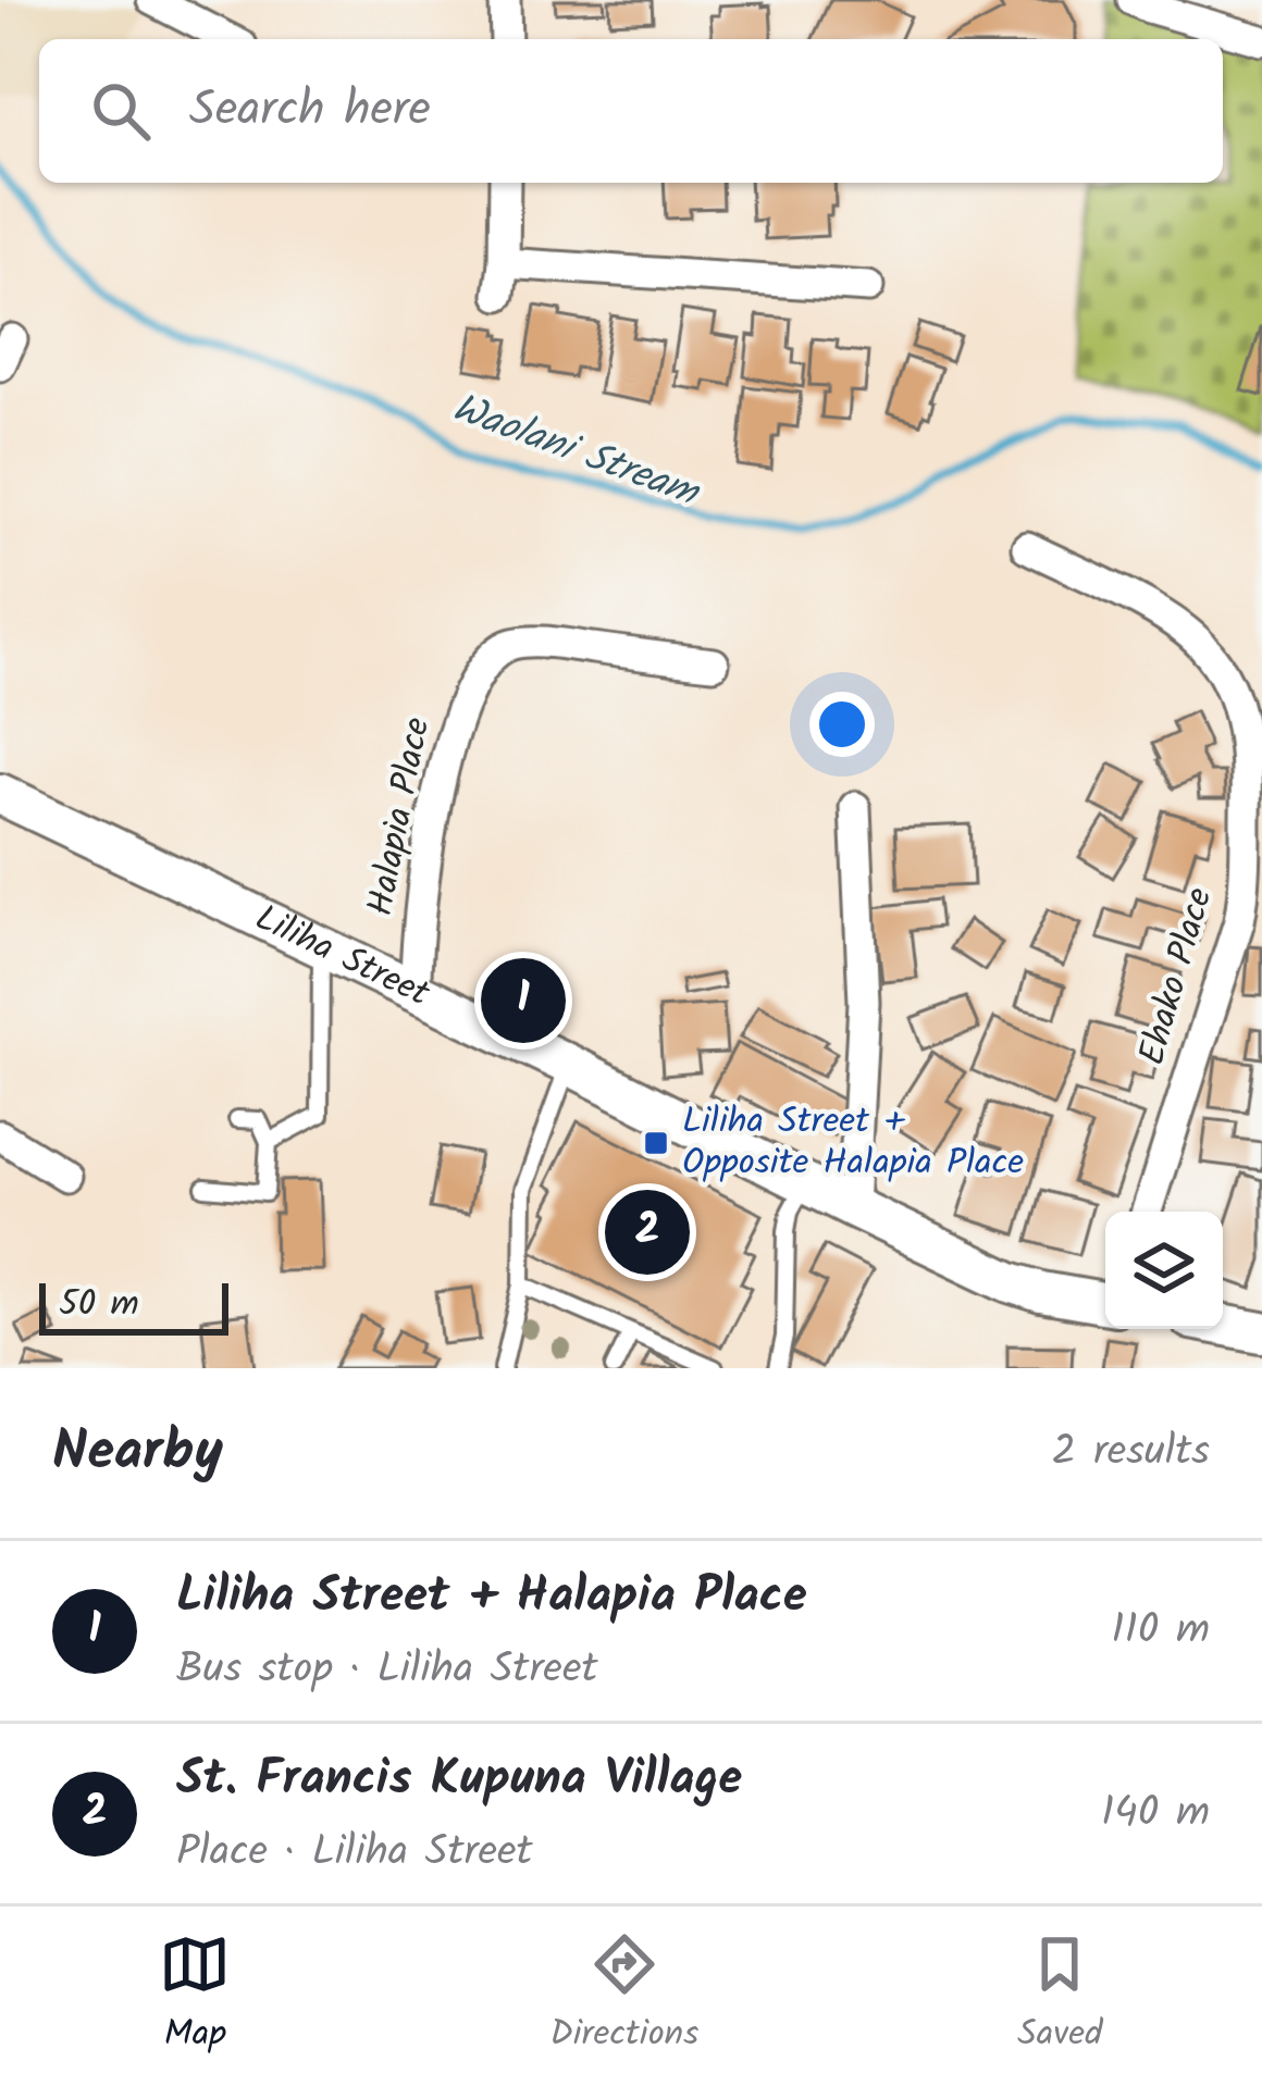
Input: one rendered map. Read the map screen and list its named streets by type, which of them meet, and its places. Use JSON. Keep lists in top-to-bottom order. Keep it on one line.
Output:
{"streets":{"street":["Halapia Place","Liliha Street","Ehako Place"]},"crossings":[["Halapia Place","Liliha Street"]],"water":["Waolani Stream"],"places":{"transit":["Liliha Street + Opposite Halapia Place"]},"scale_bar":"50 m","page":{"search":"Search here","pins":["1","2"],"scale":"50 m","heading":["Nearby","2 results"],"list":[{"mark":"1","name":"Liliha Street + Halapia Place","note":"Bus stop · Liliha Street","value":"110 m"},{"mark":"2","name":"St. Francis Kupuna Village","note":"Place · Liliha Street","value":"140 m"}],"nav":["Map","Directions","Saved"]}}
